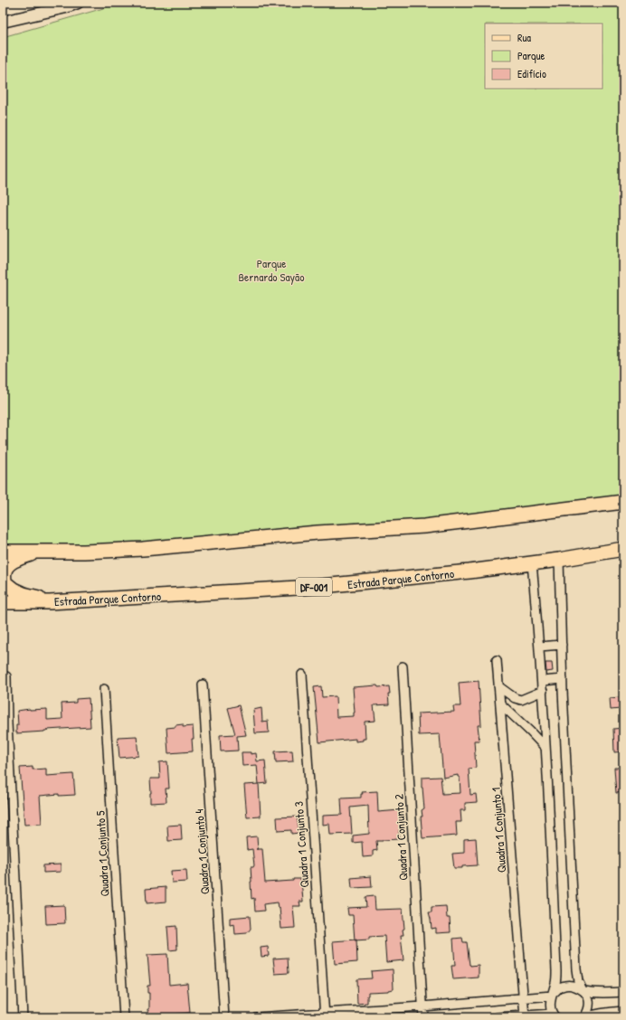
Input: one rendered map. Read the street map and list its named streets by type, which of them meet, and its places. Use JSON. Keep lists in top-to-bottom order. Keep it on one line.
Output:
{"streets":{"main road":["Estrada Parque Contorno","DF-001"],"street":["Quadra 1 Conjunto 1","Quadra 1 Conjunto 2","Quadra 1 Conjunto 3","Quadra 1 Conjunto 4","Quadra 1 Conjunto 5"]},"parks":["Parque Bernardo Sayão"],"legend":["Rua","Parque","Edifício"]}
